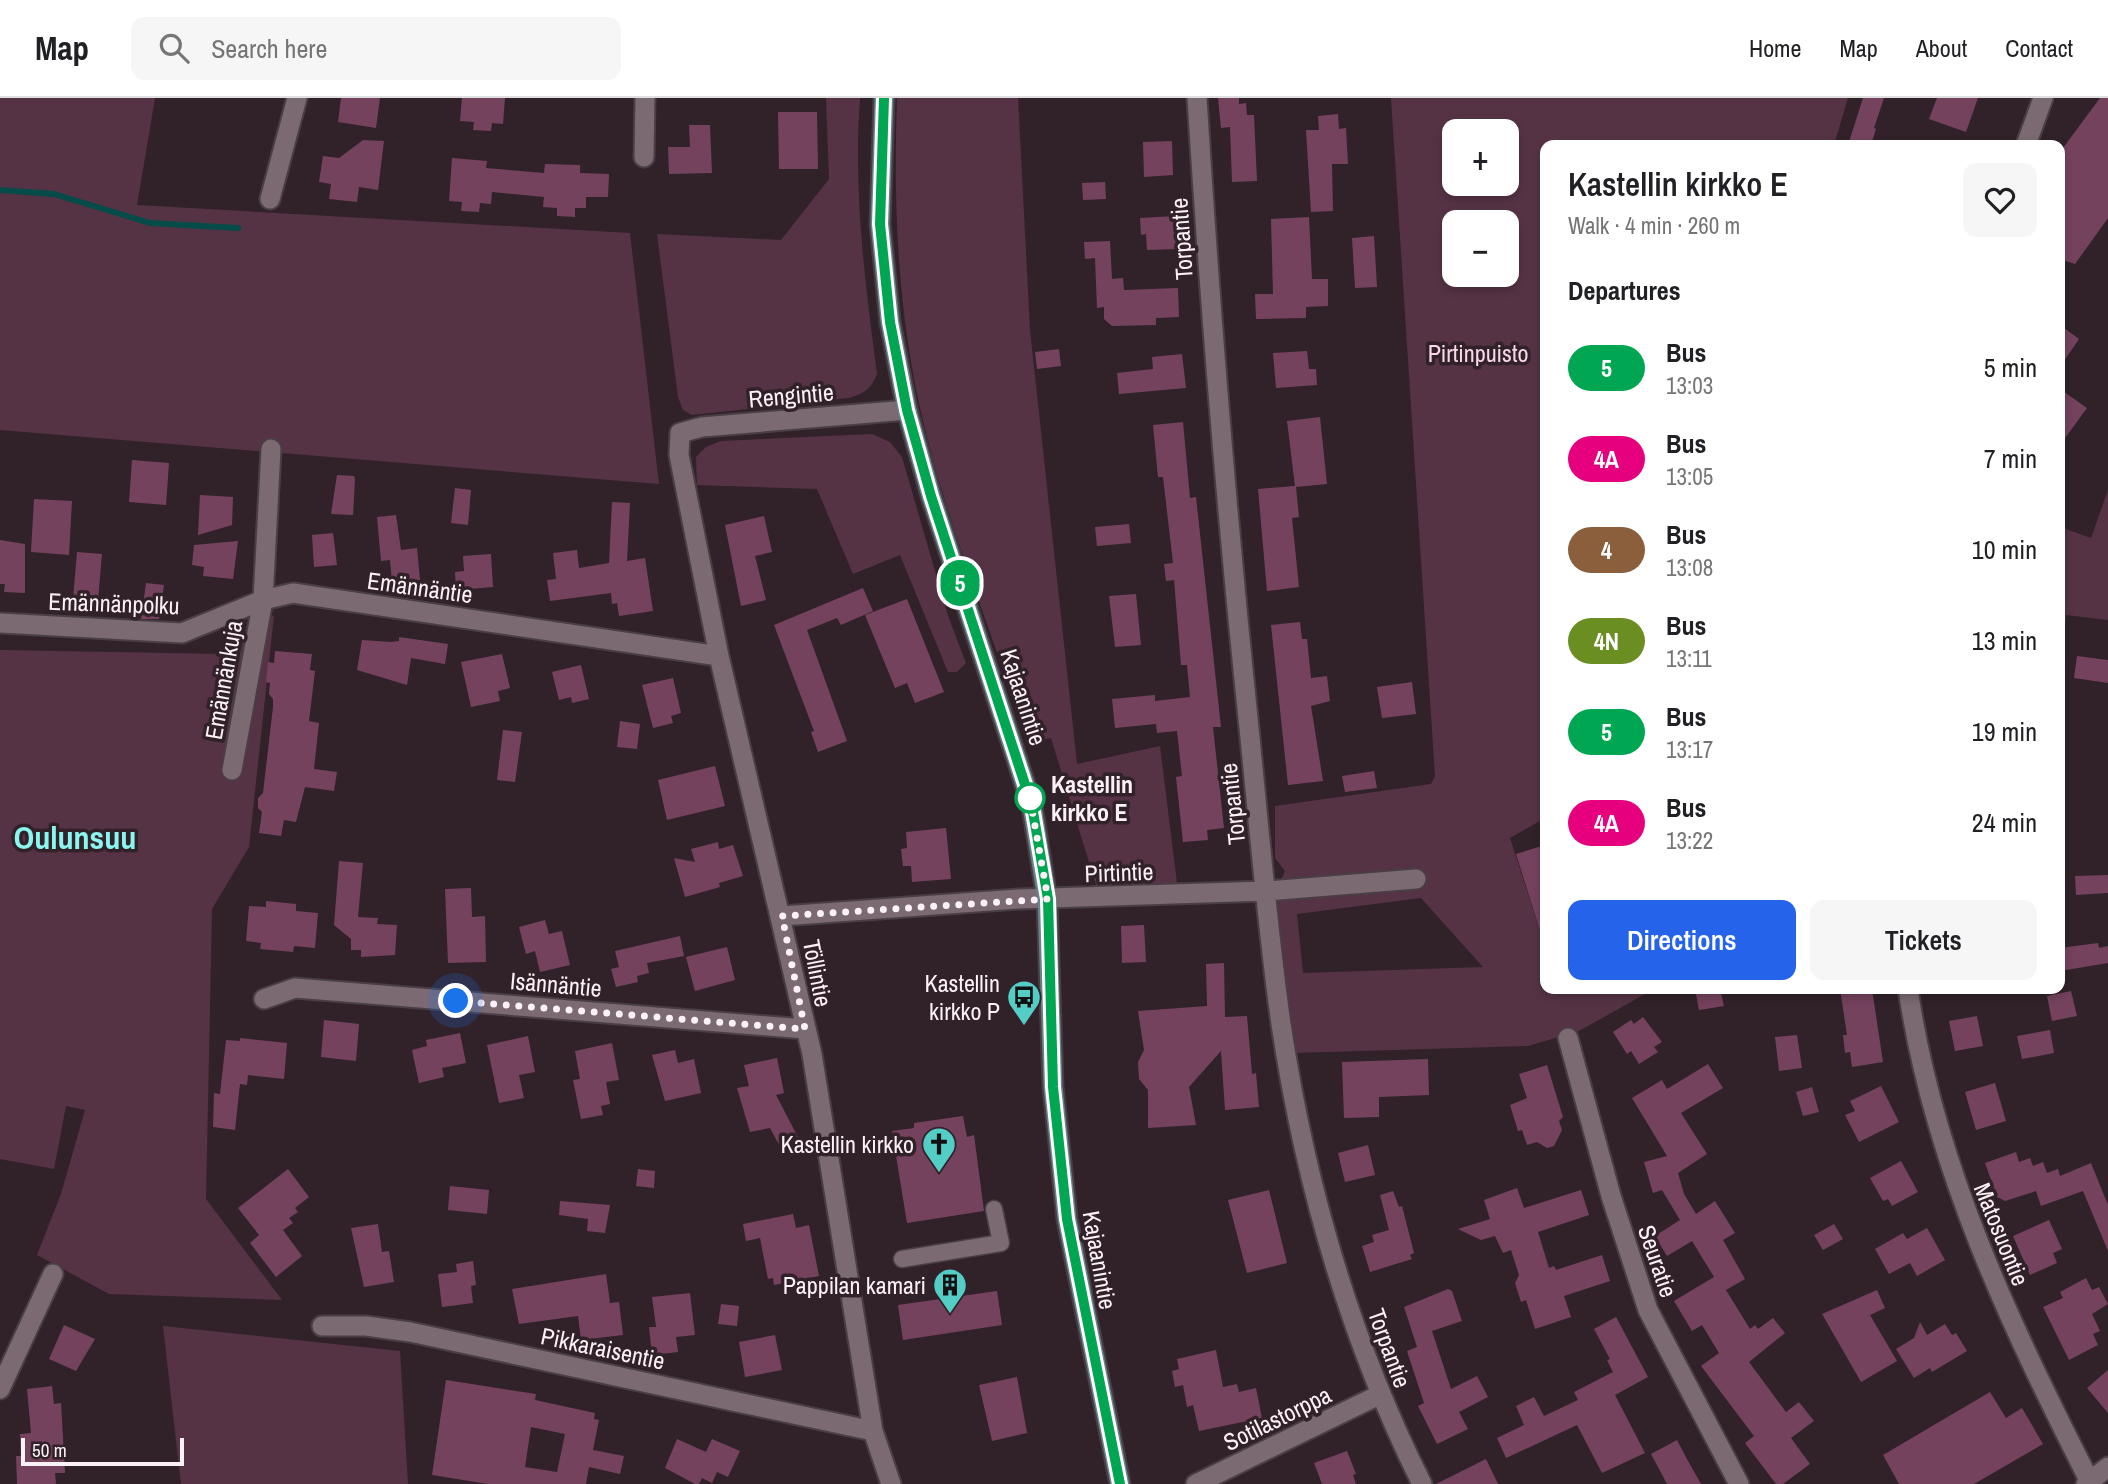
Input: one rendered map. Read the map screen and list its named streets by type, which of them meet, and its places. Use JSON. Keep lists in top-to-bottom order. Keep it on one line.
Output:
{"streets":{"main road":["Kajaanintie"],"street":["Torpantie","Rengintie","Emännäntie","Emännänpolku","Emännänkuja","Pirtintie","Töllintie","Isännäntie","Matosuontie","Seuratie","Pikkaraisentie","Sotilastorppa"]},"crossings":[["Torpantie","Pirtintie"],["Torpantie","Sotilastorppa"],["Rengintie","Kajaanintie"],["Rengintie","Töllintie"],["Emännäntie","Emännänpolku"],["Emännäntie","Emännänkuja"],["Emännäntie","Töllintie"],["Emännänpolku","Emännänkuja"],["Kajaanintie","Pirtintie"],["Pirtintie","Töllintie"],["Töllintie","Isännäntie"],["Töllintie","Pikkaraisentie"]],"districts":["Oulunsuu"],"parks":["Pirtinpuisto"],"places":{"other":["Kastellin kirkko E"],"bus stop":["Kastellin kirkko P"],"church":["Kastellin kirkko"],"building":["Pappilan kamari"]},"lines":["bus line 5"],"scale_bar":"50 m","page":{"header":"Map","search":"Search here","nav":["Home","Map","About","Contact"],"on_map":"5","map_buttons":["+","−"],"heading":[["Kastellin kirkko E","Walk · 4 min · 260 m"],"Departures"],"list":[{"mark":"5","name":"Bus","note":"13:03","value":"5 min"},{"mark":"4A","name":"Bus","note":"13:05","value":"7 min"},{"mark":"4","name":"Bus","note":"13:08","value":"10 min"},{"mark":"4N","name":"Bus","note":"13:11","value":"13 min"},{"mark":"5","name":"Bus","note":"13:17","value":"19 min"},{"mark":"4A","name":"Bus","note":"13:22","value":"24 min"}],"buttons":["Directions","Tickets"],"scale":"50 m"}}
